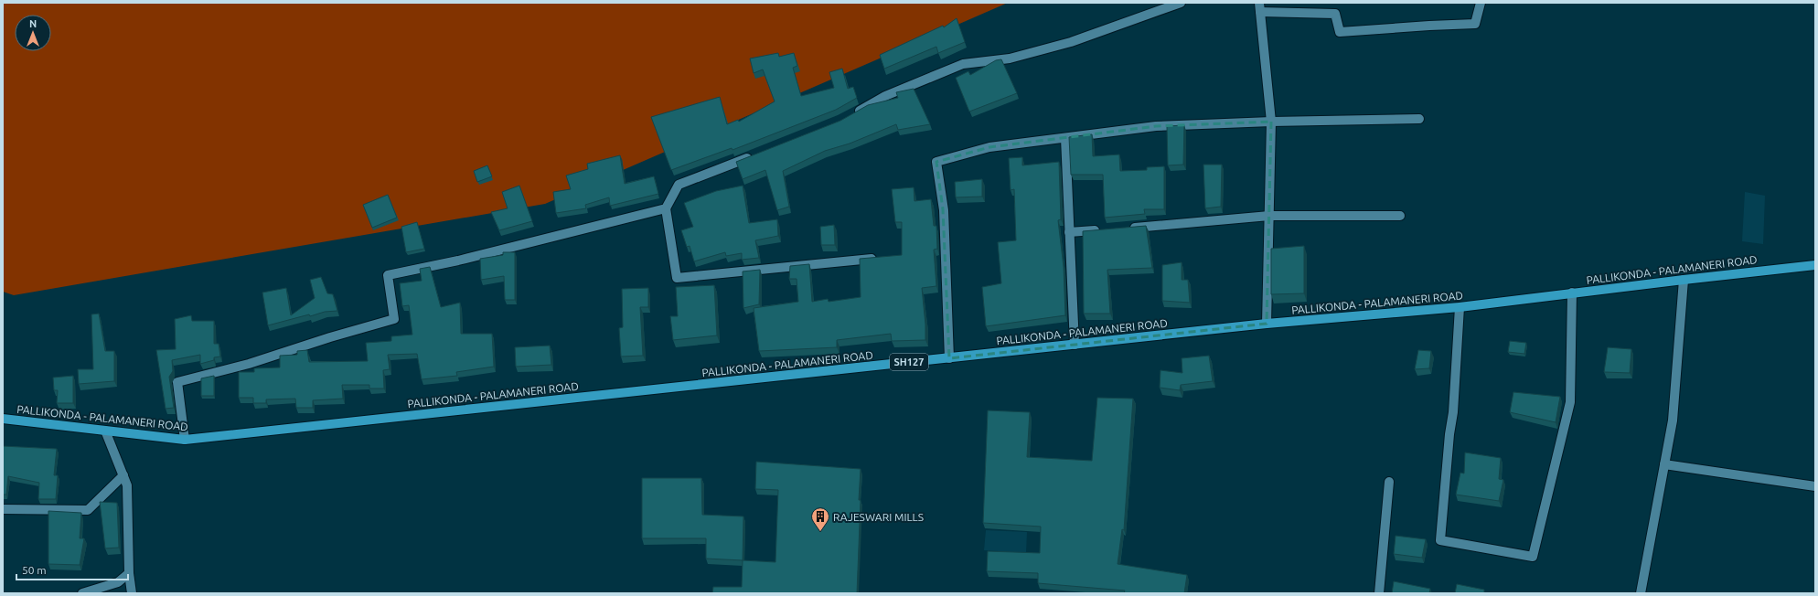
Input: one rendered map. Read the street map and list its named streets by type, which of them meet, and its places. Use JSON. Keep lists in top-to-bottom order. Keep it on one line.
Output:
{"streets":{"main road":["PALLIKONDA - PALAMANERI ROAD","SH127"]},"places":{"building":["RAJESWARI MILLS"]},"scale_bar":"50 m","north":"top"}
